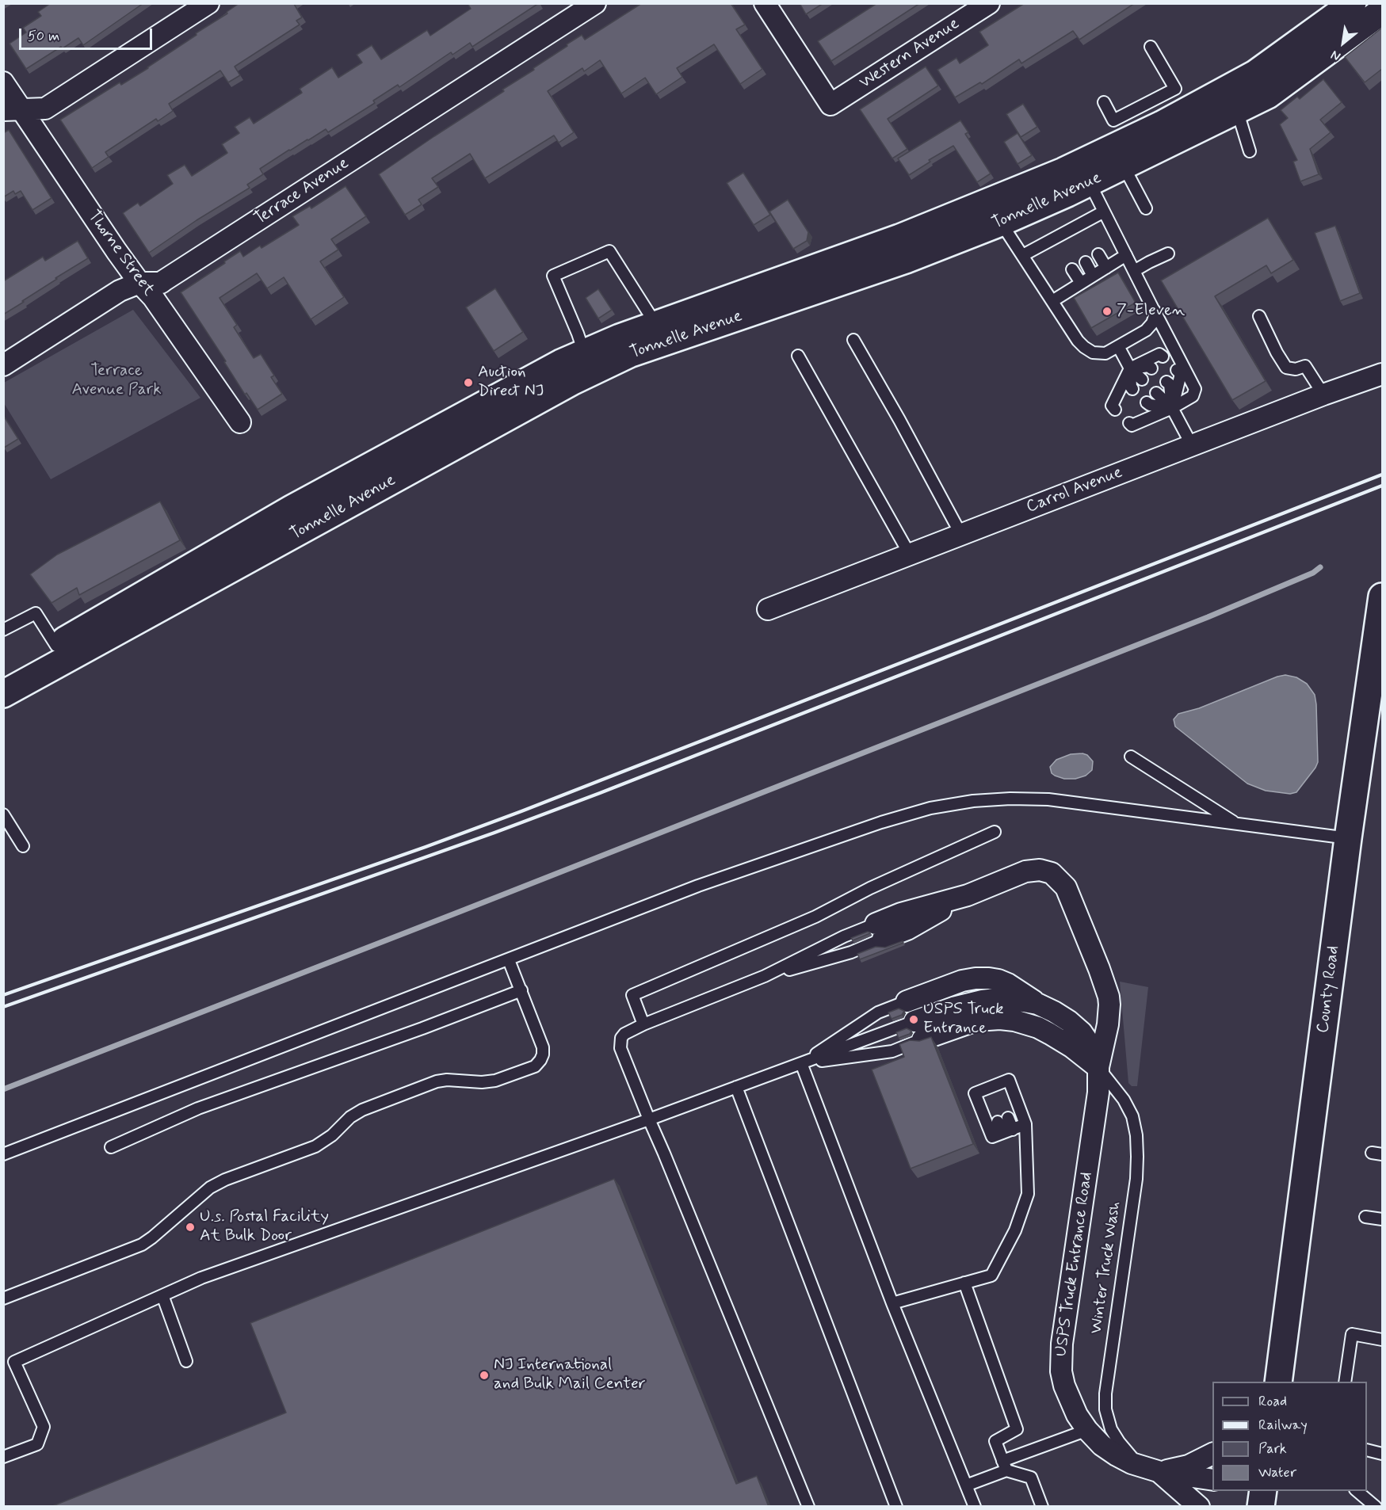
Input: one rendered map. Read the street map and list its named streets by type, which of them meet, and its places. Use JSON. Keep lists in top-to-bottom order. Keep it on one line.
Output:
{"streets":{"main road":["Tonnelle Avenue","County Road"],"street":["Western Avenue","Terrace Avenue","Thorne Street","Carrol Avenue","USPS Truck Entrance Road"],"lane":["Winter Truck Wash"]},"crossings":[["Terrace Avenue","Thorne Street"],["USPS Truck Entrance Road","Winter Truck Wash"]],"parks":["Terrace Avenue Park"],"places":["7-Eleven","Auction Direct NJ","USPS Truck Entrance","U.s. Postal Facility At Bulk Door","NJ International and Bulk Mail Center"],"legend":["Road","Railway","Park","Water"],"scale_bar":"50 m","north":"bottom left"}
